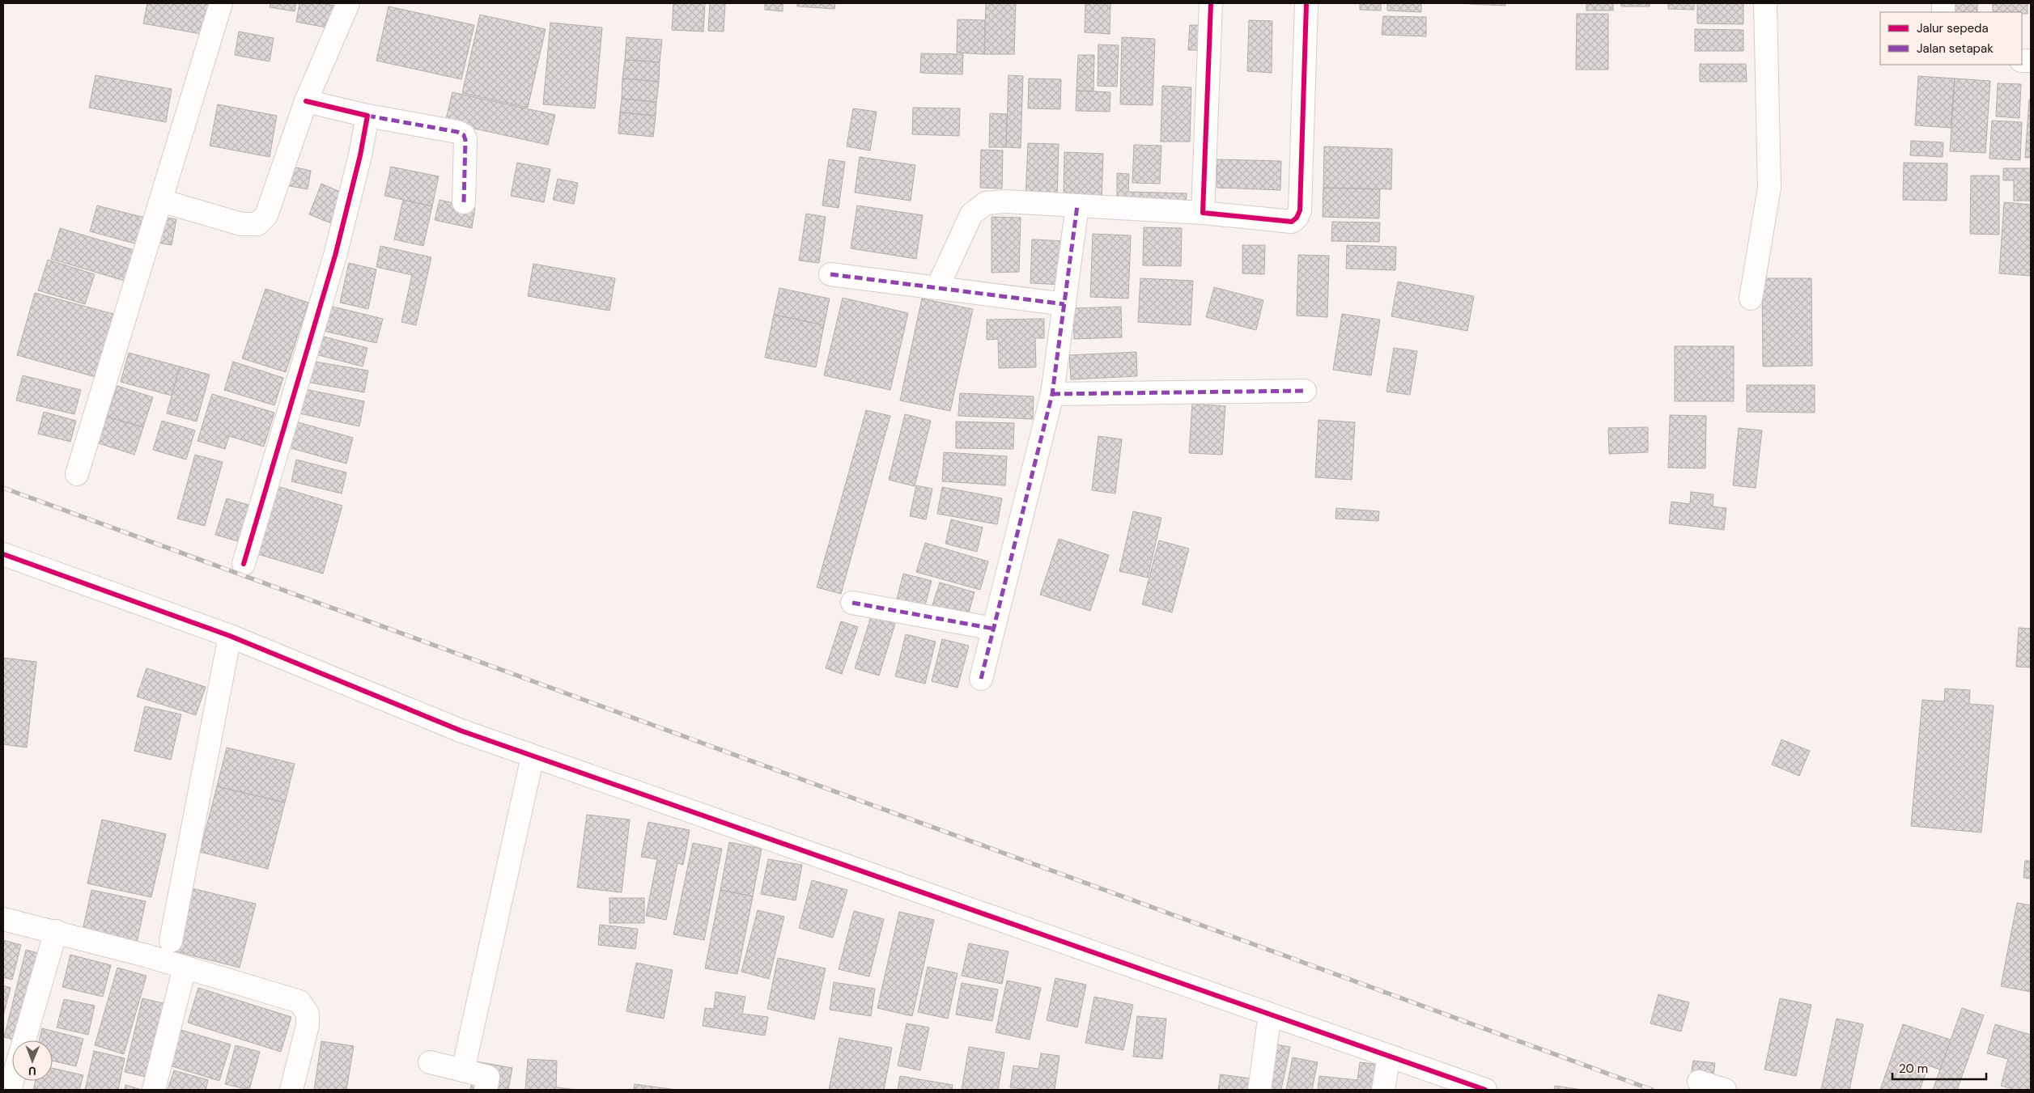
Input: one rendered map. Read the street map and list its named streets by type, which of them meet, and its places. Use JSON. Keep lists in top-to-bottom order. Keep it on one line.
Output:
{"legend":["Jalur sepeda","Jalan setapak"],"scale_bar":"20 m","north":"bottom"}
